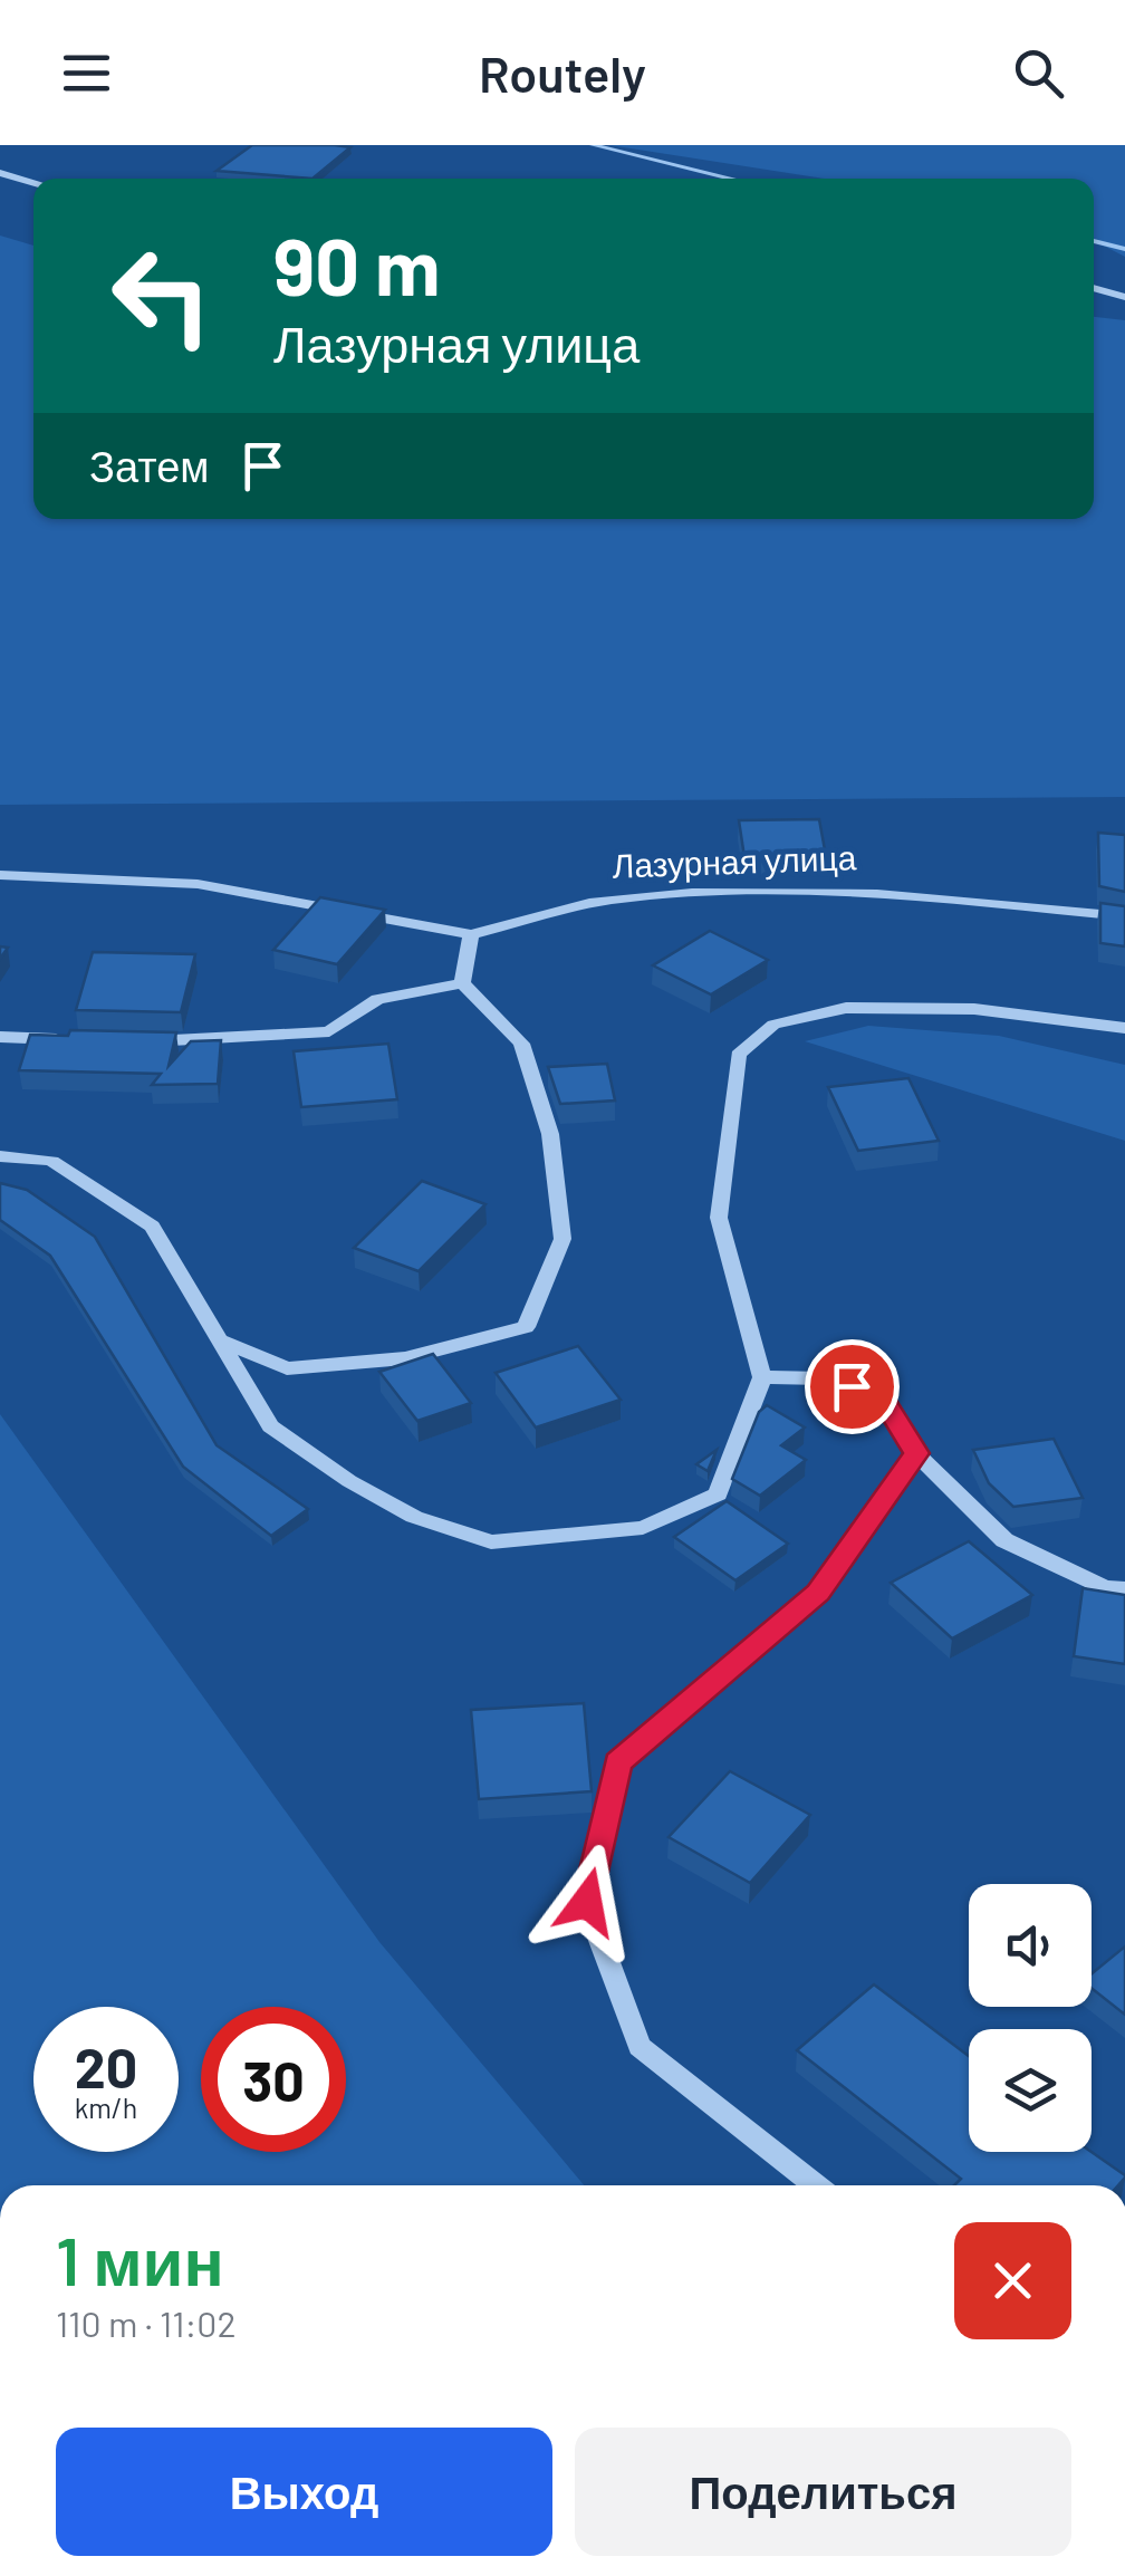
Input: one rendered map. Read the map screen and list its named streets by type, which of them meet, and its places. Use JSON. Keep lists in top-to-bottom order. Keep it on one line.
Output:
{"streets":{"street":["Лазурная улица"]},"page":{"header":"Routely","turn":["90 m","Лазурная улица"],"then":"Затем","speed":"20 km/h","limit":"30","heading":["1 мин","110 m · 11:02"],"buttons":["Выход","Поделиться"]}}
